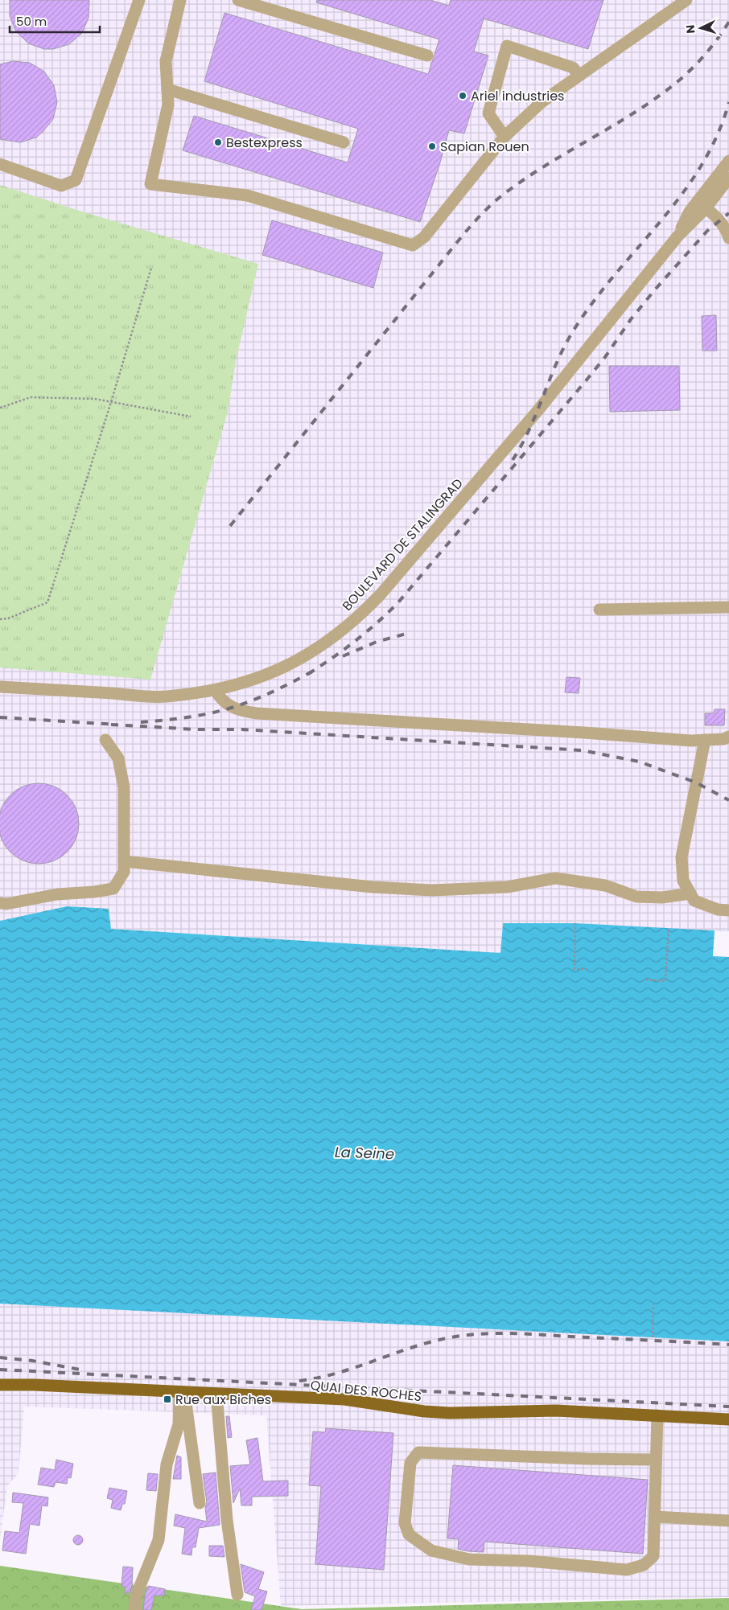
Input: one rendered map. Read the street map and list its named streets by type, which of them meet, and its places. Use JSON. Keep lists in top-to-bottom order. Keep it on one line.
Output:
{"streets":{"main road":["QUAI DES ROCHES"],"street":["BOULEVARD DE STALINGRAD"]},"water":["La Seine"],"places":{"other":["Ariel industries","Bestexpress","Sapian Rouen"],"transit":["Rue aux Biches"]},"scale_bar":"50 m","north":"left"}
